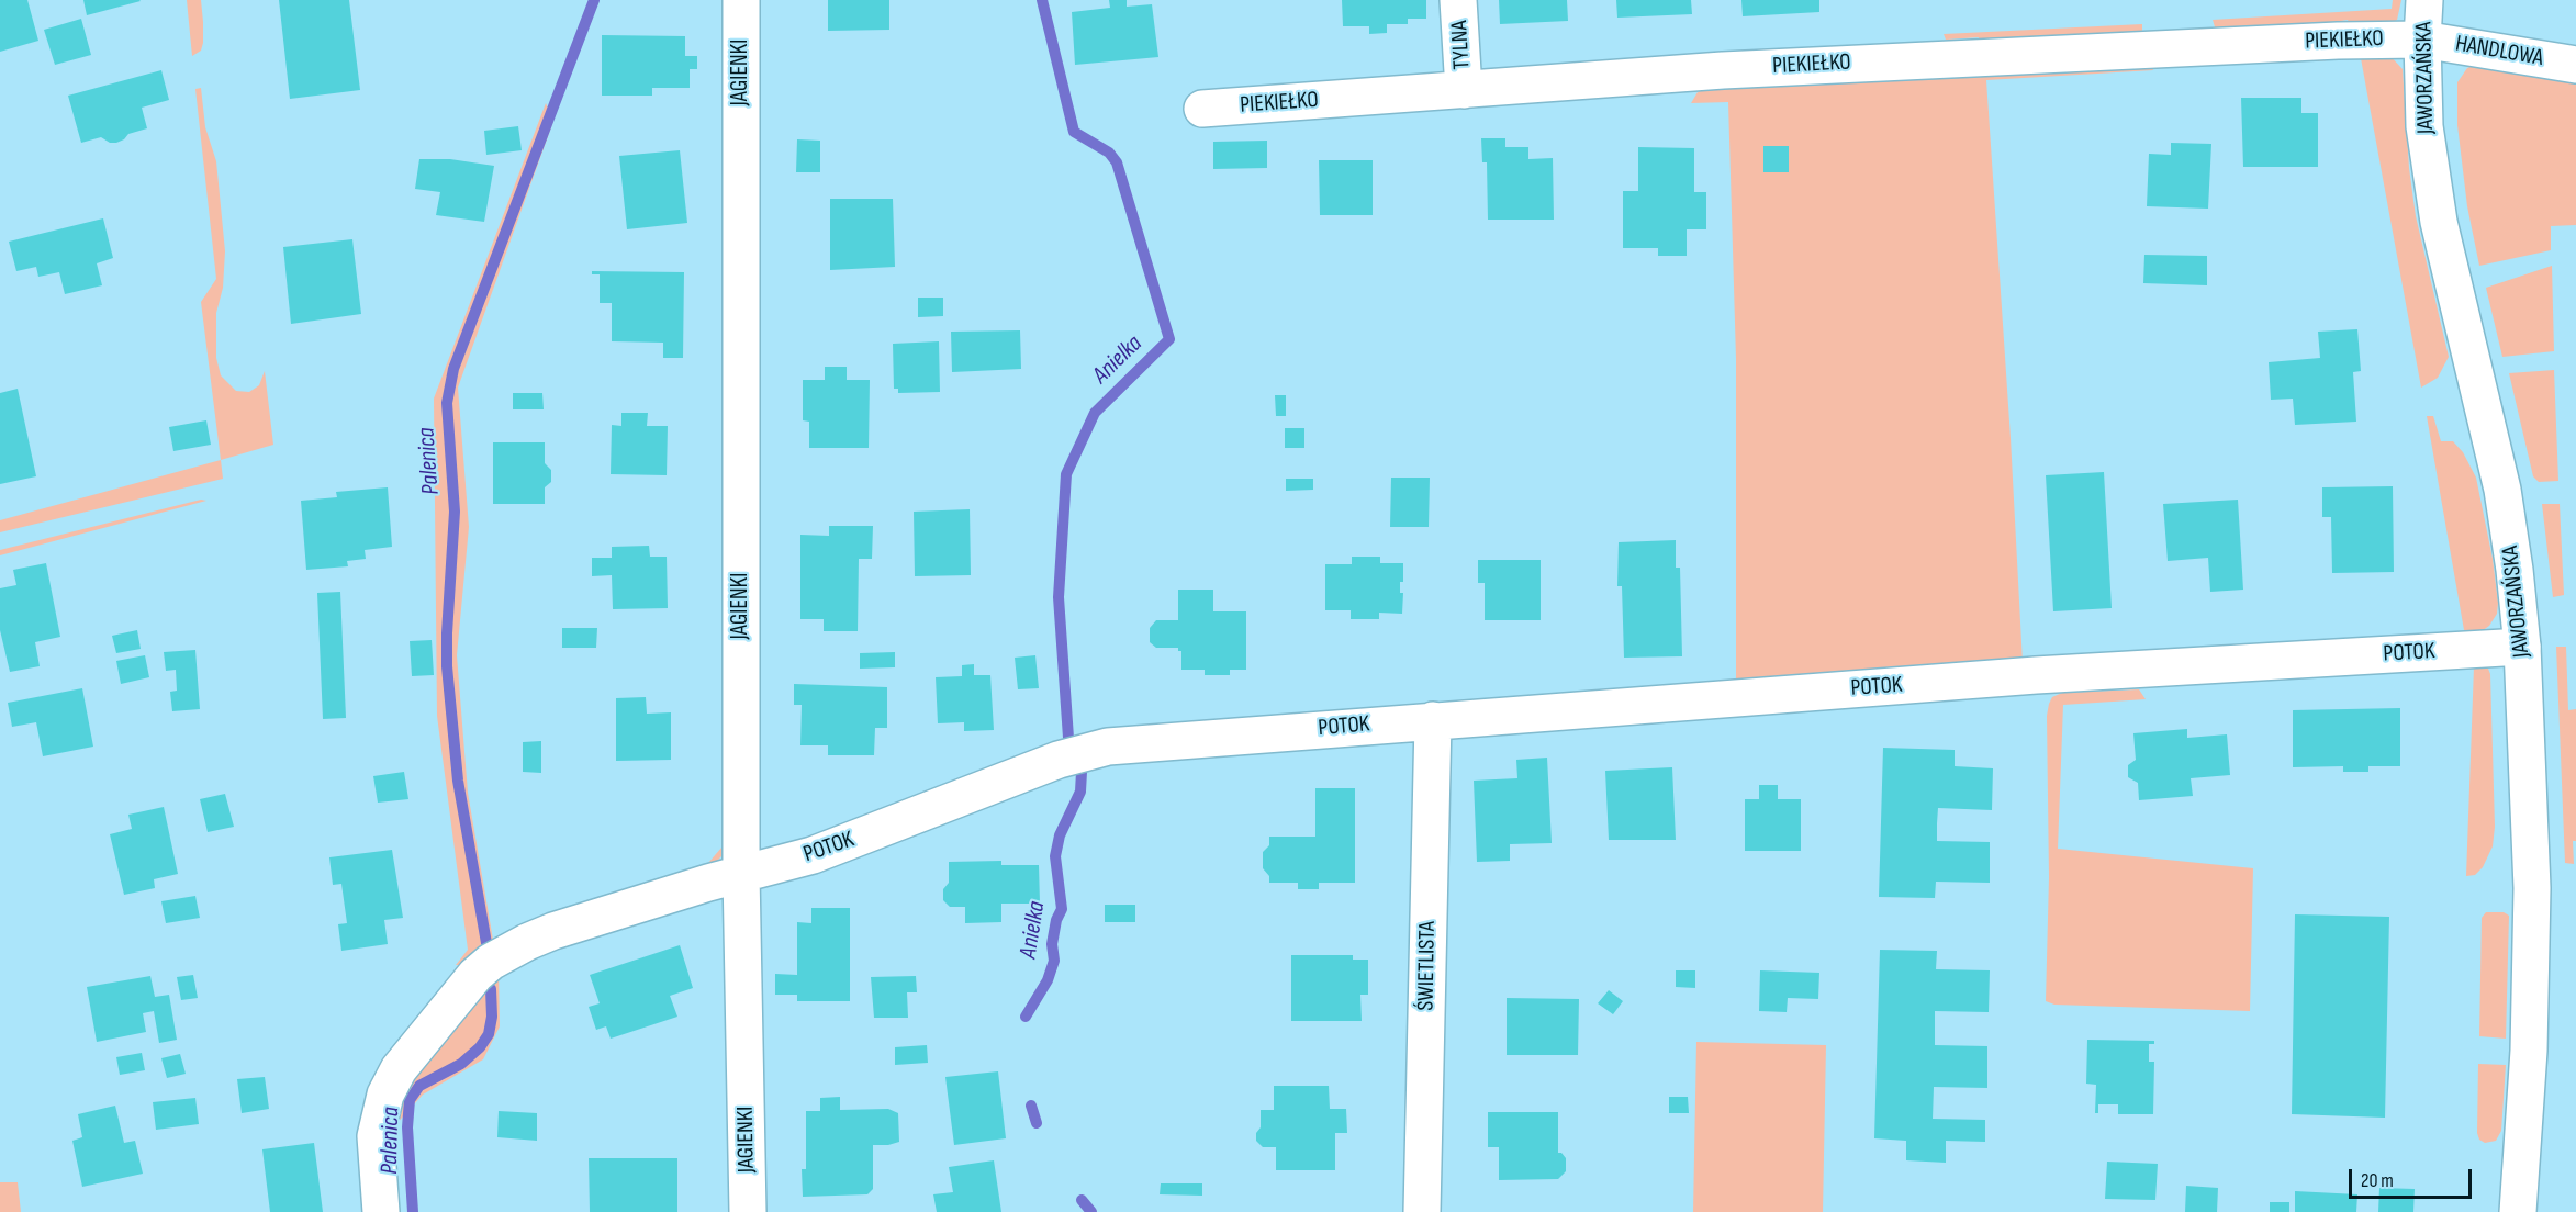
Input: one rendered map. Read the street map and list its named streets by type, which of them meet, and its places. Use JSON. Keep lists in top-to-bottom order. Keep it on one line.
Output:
{"streets":{"street":["PIEKIEŁKO","TYLNA","HANDLOWA","JAGIENKI","JAWORZAŃSKA","POTOK","ŚWIETLISTA"]},"crossings":[["PIEKIEŁKO","TYLNA"],["PIEKIEŁKO","HANDLOWA"],["PIEKIEŁKO","JAWORZAŃSKA"],["HANDLOWA","JAWORZAŃSKA"],["JAGIENKI","POTOK"],["JAWORZAŃSKA","POTOK"],["POTOK","ŚWIETLISTA"]],"water":["Anielka","Palenica"],"scale_bar":"20 m"}
